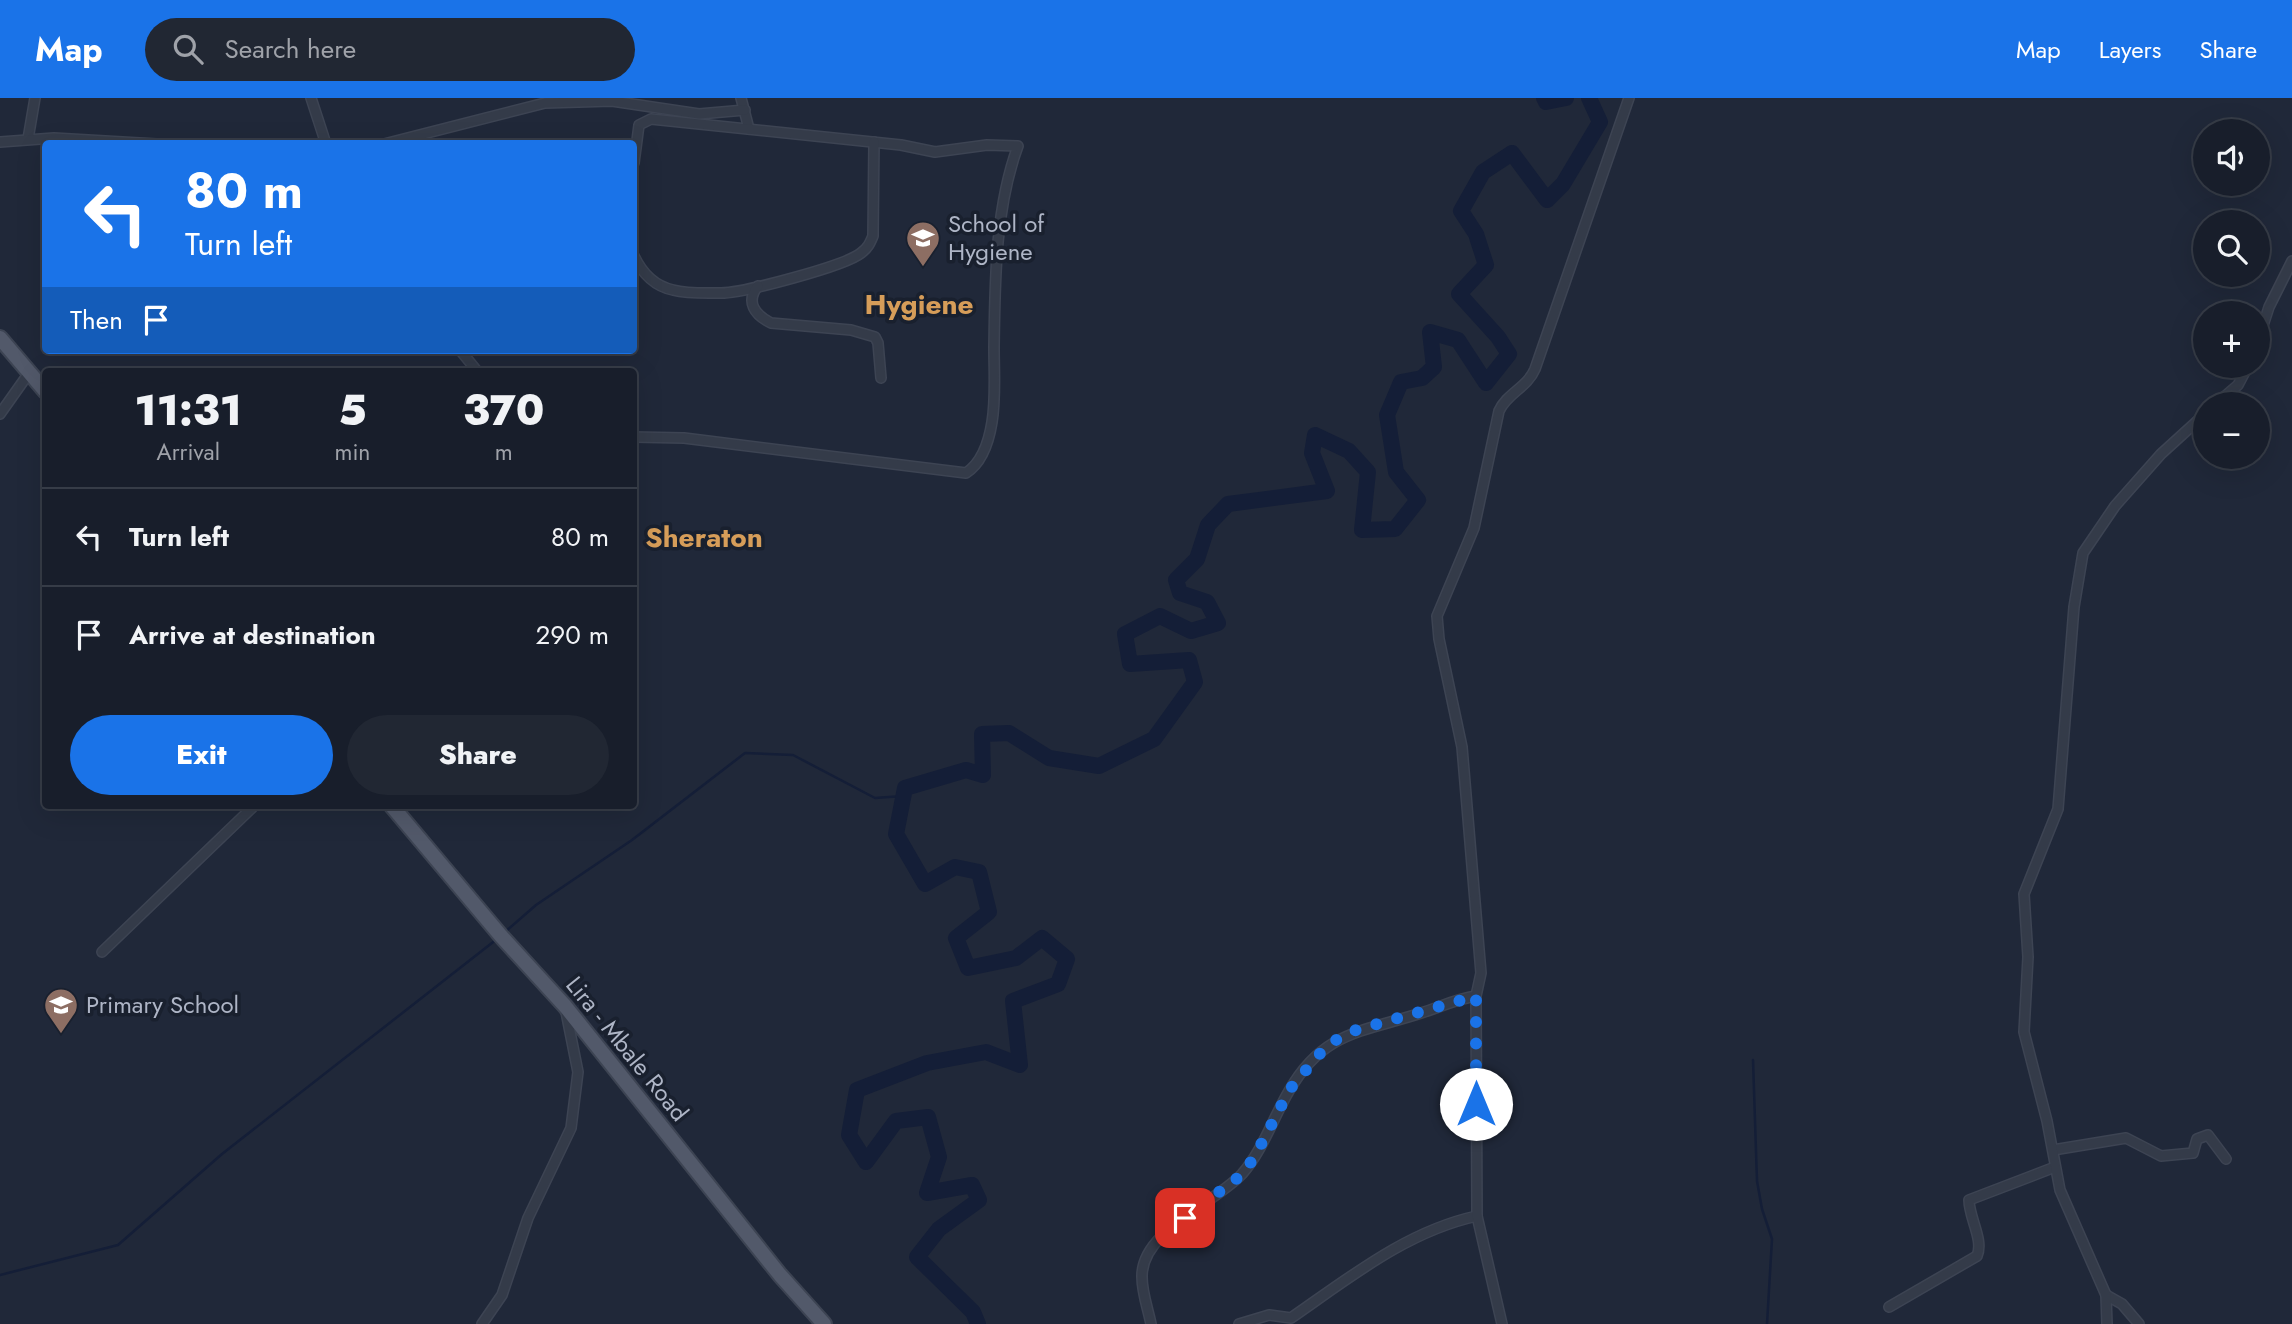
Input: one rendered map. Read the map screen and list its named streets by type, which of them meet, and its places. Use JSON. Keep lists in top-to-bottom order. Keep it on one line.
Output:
{"streets":{"main road":["Lira - Mbale Road"]},"districts":["Hygiene","Sheraton"],"places":{"school or university":["School of Hygiene","Primary School"]},"page":{"header":"Map","search":"Search here","nav":["Map","Layers","Share"],"map_buttons":["+","−"],"turn":["80 m","Turn left"],"then":"Then","eta":["11:31","Arrival","5","min","370","m"],"list":[{"name":"Turn left","value":"80 m"},{"name":"Arrive at destination","value":"290 m"}],"buttons":["Exit","Share"]}}
